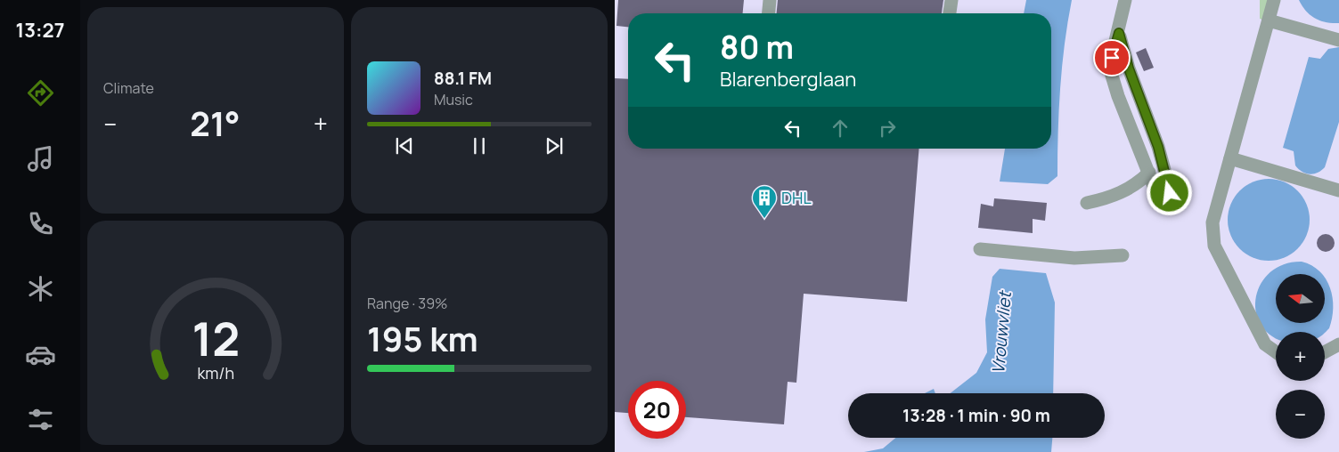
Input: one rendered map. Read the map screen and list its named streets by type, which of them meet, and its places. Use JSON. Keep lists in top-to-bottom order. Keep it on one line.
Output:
{"water":["Vrouwvliet"],"places":{"building":["DHL"]},"north":"left","page":{"tabs":"13:27","tile":["Climate",["Range · 39%","195 km"]],"turn":["80 m","Blarenberglaan"],"song":["88.1 FM","Music"],"heat":["−","21°","+"],"map_buttons":["+","−"],"limit":"20","trip":"13:28 · 1 min · 90 m","gauge":["12","km/h"]}}
